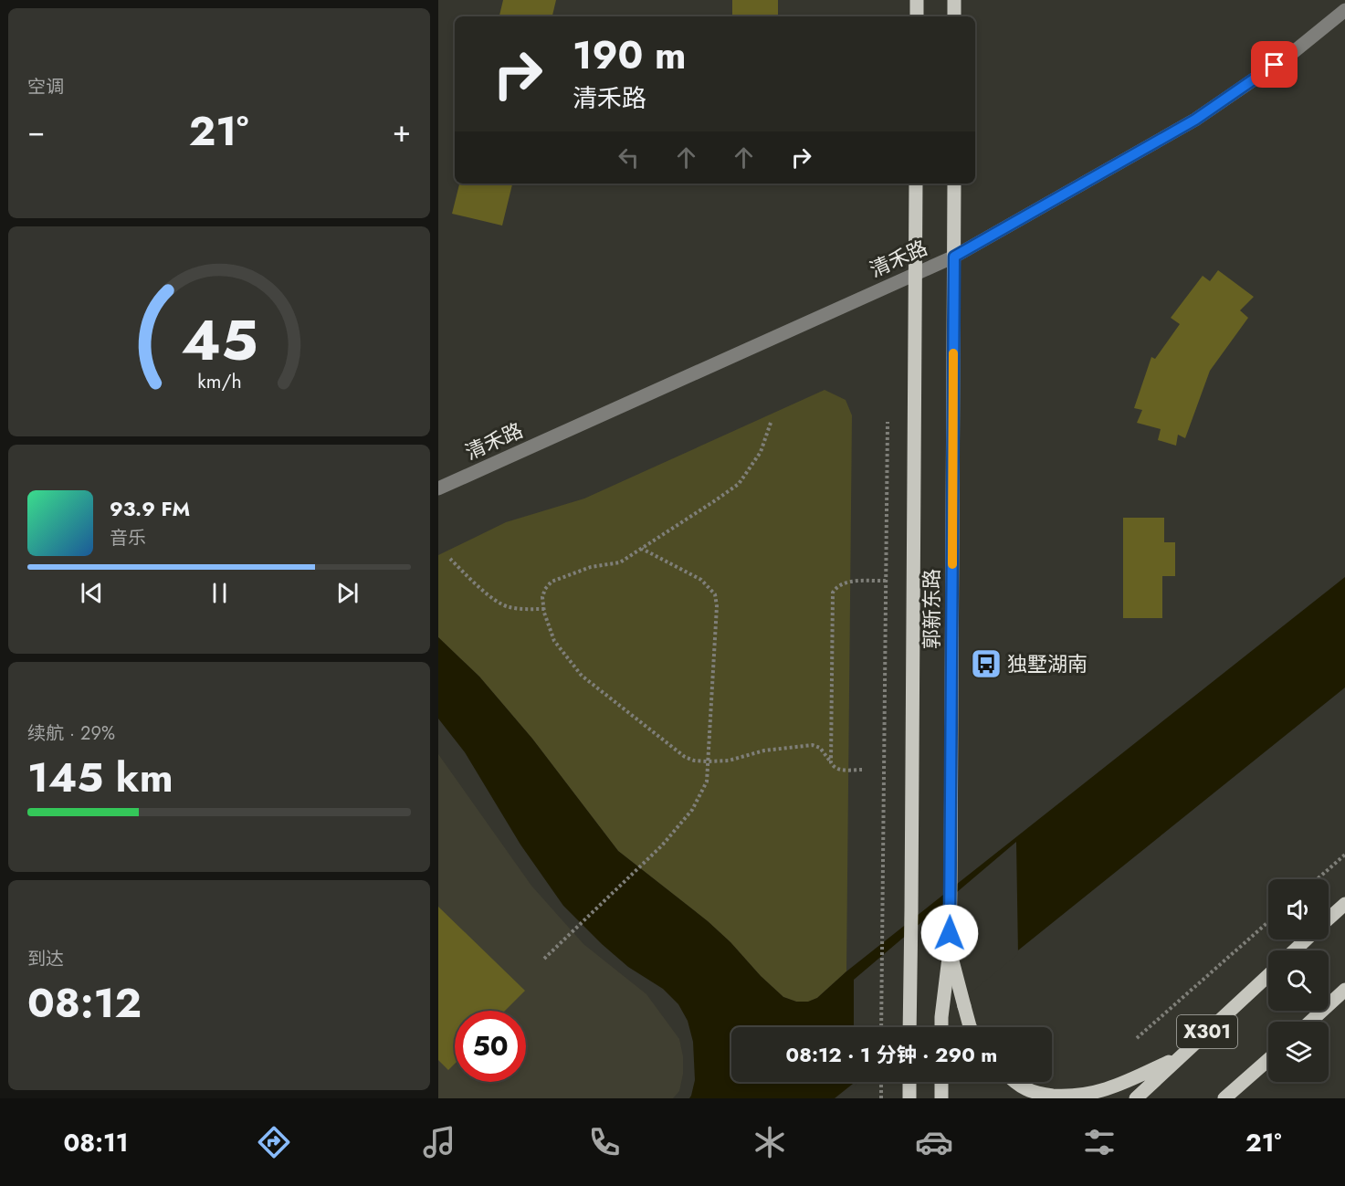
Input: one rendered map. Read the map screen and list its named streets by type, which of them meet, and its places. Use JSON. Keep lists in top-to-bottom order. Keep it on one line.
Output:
{"streets":{"main road":["郭新东路","X301"],"street":["清禾路"]},"crossings":[["清禾路","郭新东路"]],"places":{"bus stop":["独墅湖南"]},"page":{"tile":["空调",["续航 · 29%","145 km"],["到达","08:12"]],"turn":["190 m","清禾路"],"heat":["−","21°","+"],"song":["93.9 FM","音乐"],"limit":"50","trip":"08:12 · 1 分钟 · 290 m","tabs":["08:11","21°"],"gauge":["45","km/h"]}}
